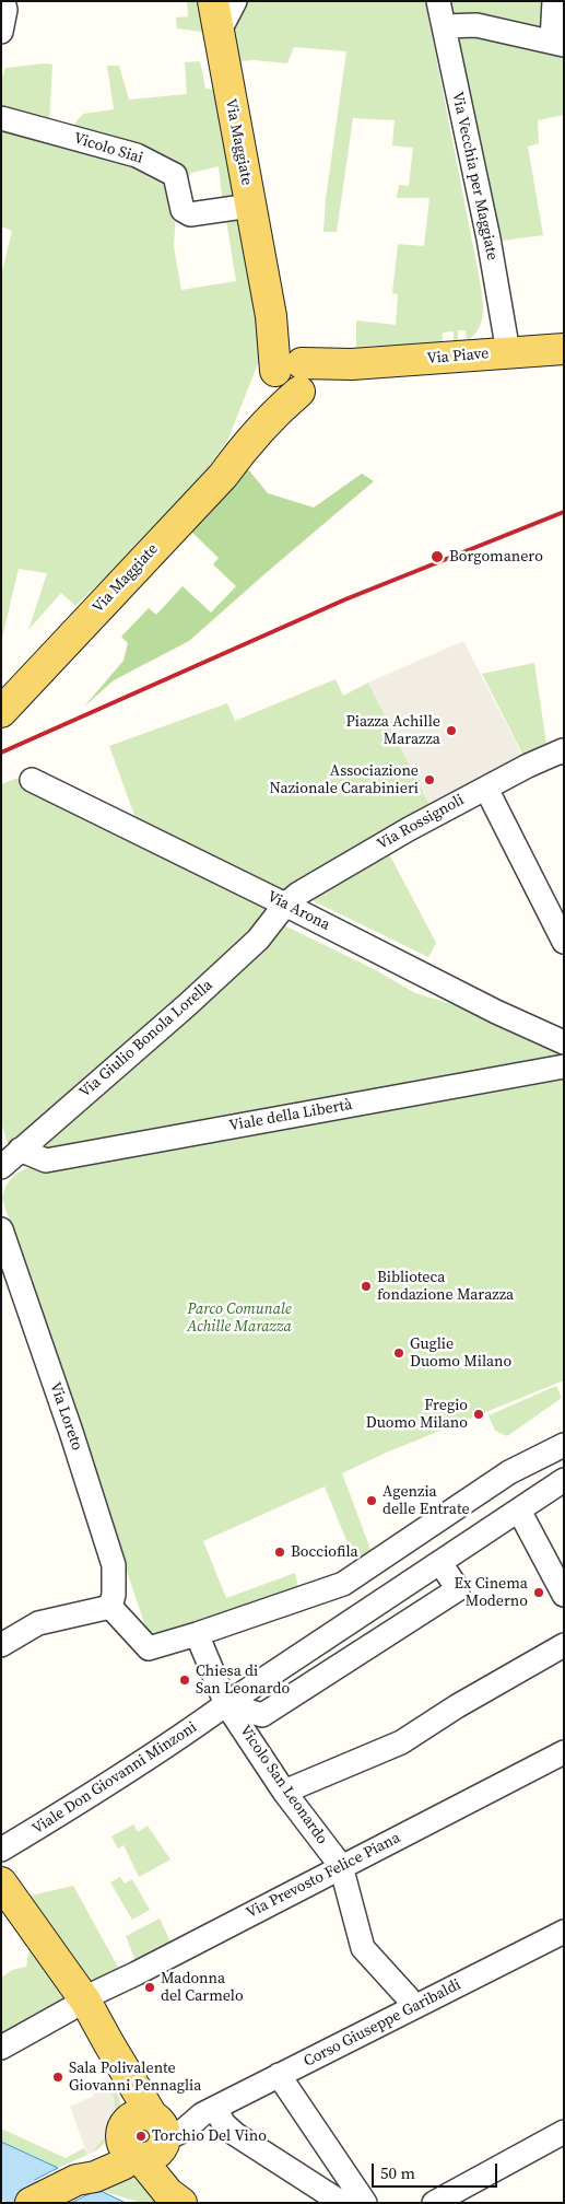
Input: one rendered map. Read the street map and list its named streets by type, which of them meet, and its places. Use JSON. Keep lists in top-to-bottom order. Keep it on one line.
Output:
{"streets":{"main road":["Via Maggiate","Via Piave"],"street":["Vicolo Siai","Via Vecchia per Maggiate","Via Rossignoli","Via Arona","Via Giulio Bonola Lorella","Viale della Libertà","Via Loreto","Viale Don Giovanni Minzoni","Vicolo San Leonardo","Via Prevosto Felice Piana","Corso Giuseppe Garibaldi"]},"crossings":[["Via Maggiate","Vicolo Siai"],["Via Maggiate","Via Piave"],["Via Vecchia per Maggiate","Via Piave"],["Via Rossignoli","Via Arona"],["Via Rossignoli","Via Giulio Bonola Lorella"],["Via Arona","Via Giulio Bonola Lorella"],["Via Giulio Bonola Lorella","Viale della Libertà"],["Viale Don Giovanni Minzoni","Vicolo San Leonardo"],["Vicolo San Leonardo","Via Prevosto Felice Piana"],["Vicolo San Leonardo","Corso Giuseppe Garibaldi"]],"parks":["Parco Comunale Achille Marazza"],"places":["Borgomanero","Piazza Achille Marazza","Associazione Nazionale Carabinieri","Biblioteca fondazione Marazza","Guglie Duomo Milano","Fregio Duomo Milano","Agenzia delle Entrate","Bocciofila","Ex Cinema Moderno","Chiesa di San Leonardo","Madonna del Carmelo","Sala Polivalente Giovanni Pennaglia","Torchio Del Vino"],"scale_bar":"50 m"}
